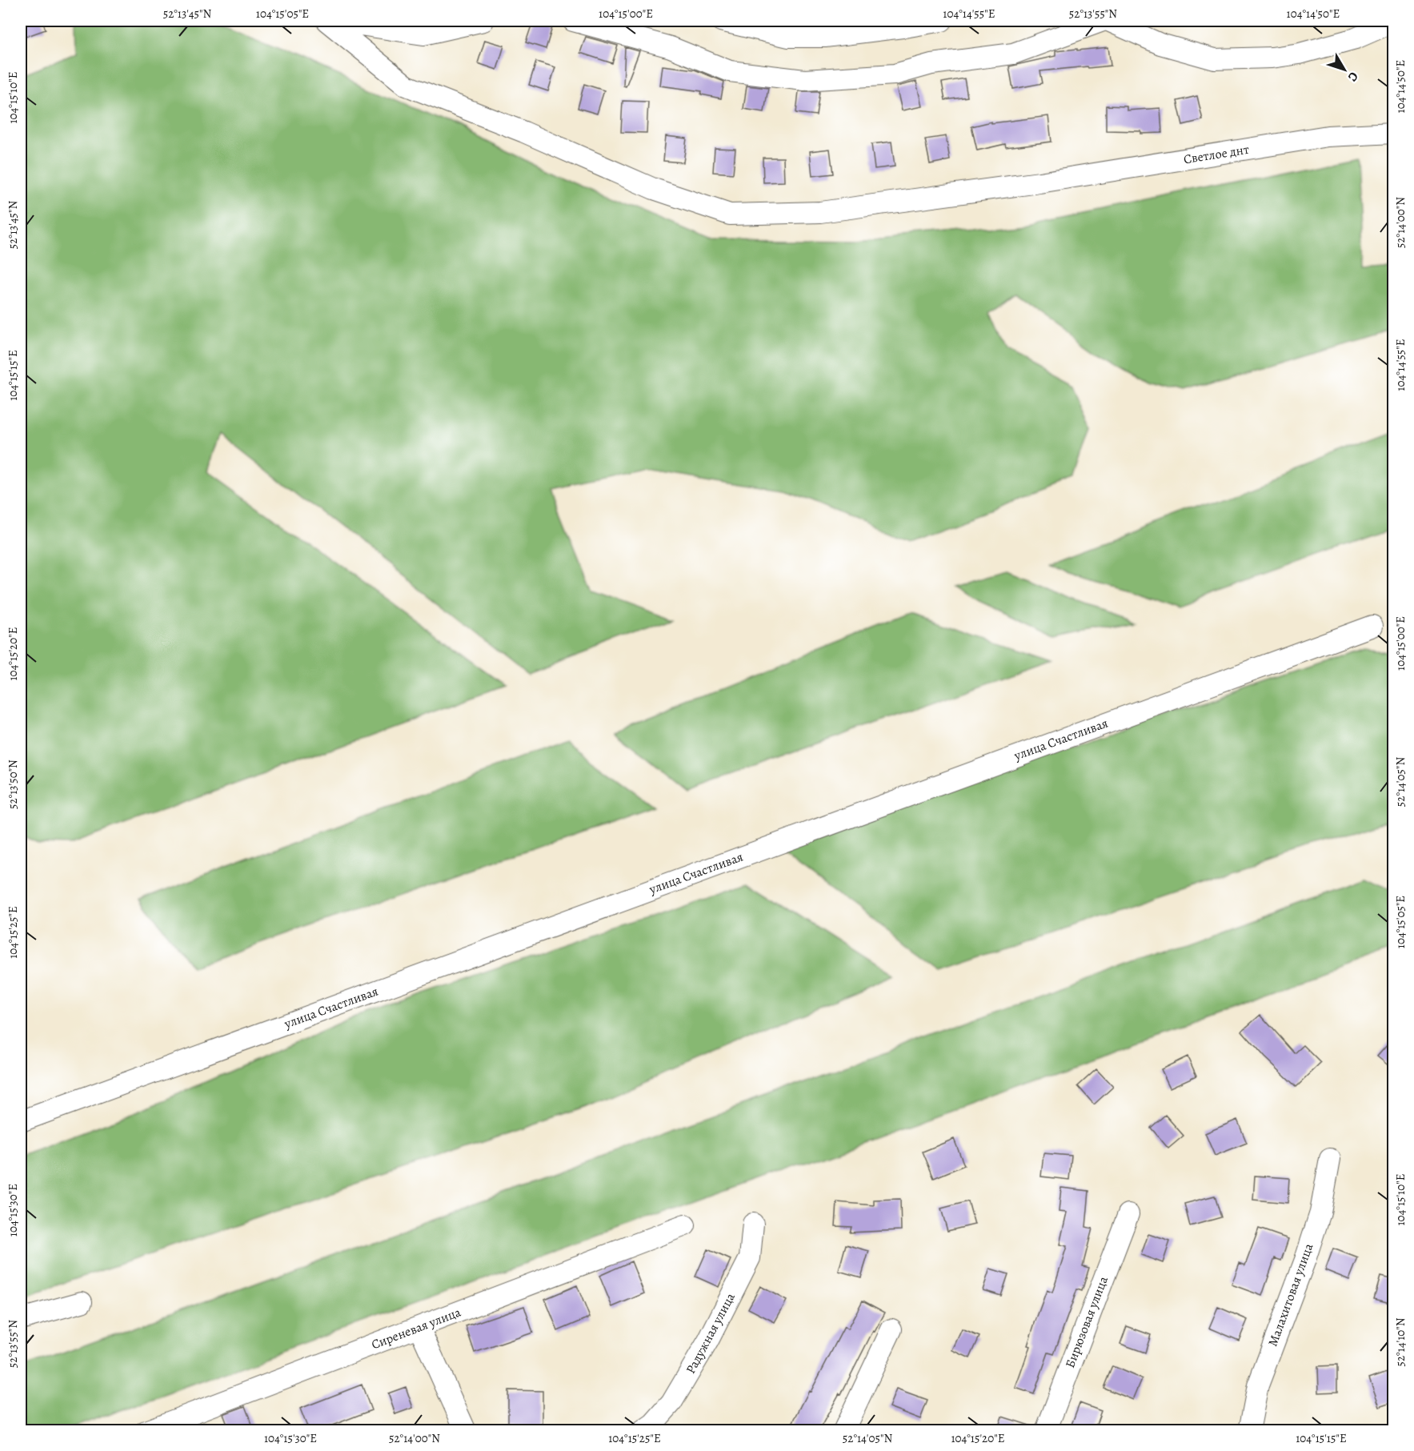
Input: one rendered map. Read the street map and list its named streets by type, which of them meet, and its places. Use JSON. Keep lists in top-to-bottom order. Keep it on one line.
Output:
{"streets":{"street":["Светлое днт","улица Счастливая","Малахитовая улица","Бирюзовая улица","Сиреневая улица","Радужная улица"]},"north":"bottom right","coordinates":["52°13'45\"N","104°15'05\"E","104°15'00\"E","104°14'55\"E","52°13'55\"N","104°14'50\"E","104°15'10\"E","52°14'00\"N","104°15'15\"E","104°15'20\"E","52°14'05\"N","52°13'50\"N","104°15'25\"E","104°15'30\"E","52°14'10\"N"]}
